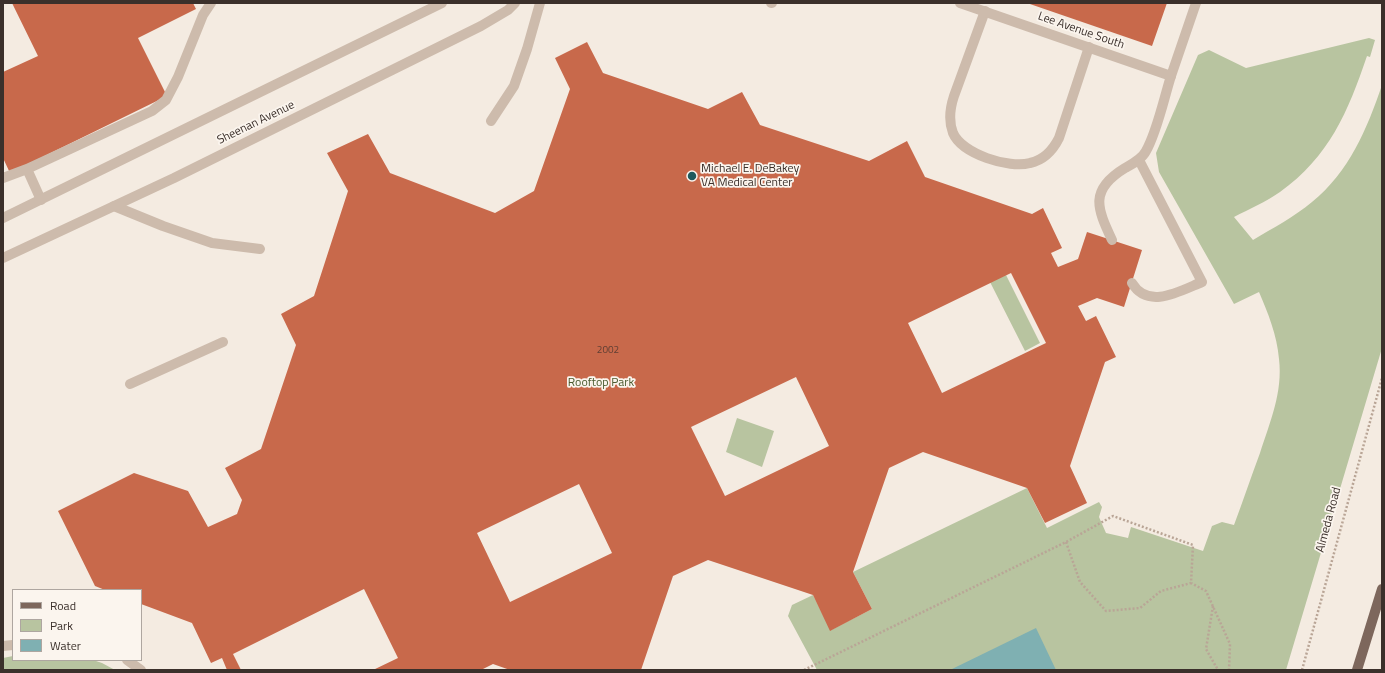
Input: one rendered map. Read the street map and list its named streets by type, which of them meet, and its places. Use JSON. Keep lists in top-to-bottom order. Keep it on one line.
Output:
{"streets":{"street":["Lee Avenue South","Sheenan Avenue"],"path":["Almeda Road"]},"parks":["Rooftop Park"],"places":["Michael E. DeBakey VA Medical Center"],"house_numbers":["2002"],"legend":["Road","Park","Water"]}
